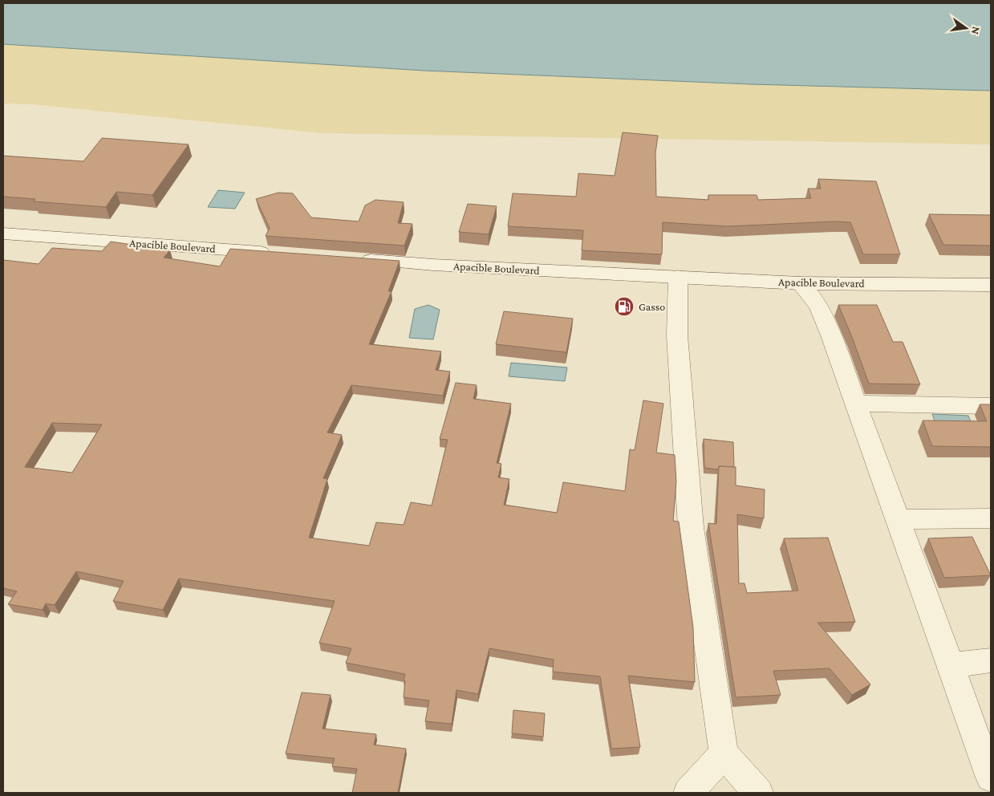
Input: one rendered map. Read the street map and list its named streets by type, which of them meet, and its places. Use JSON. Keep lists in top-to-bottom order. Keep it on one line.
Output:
{"streets":{"street":["Apacible Boulevard"]},"places":{"fuel station":["Gasso"]},"north":"right"}
